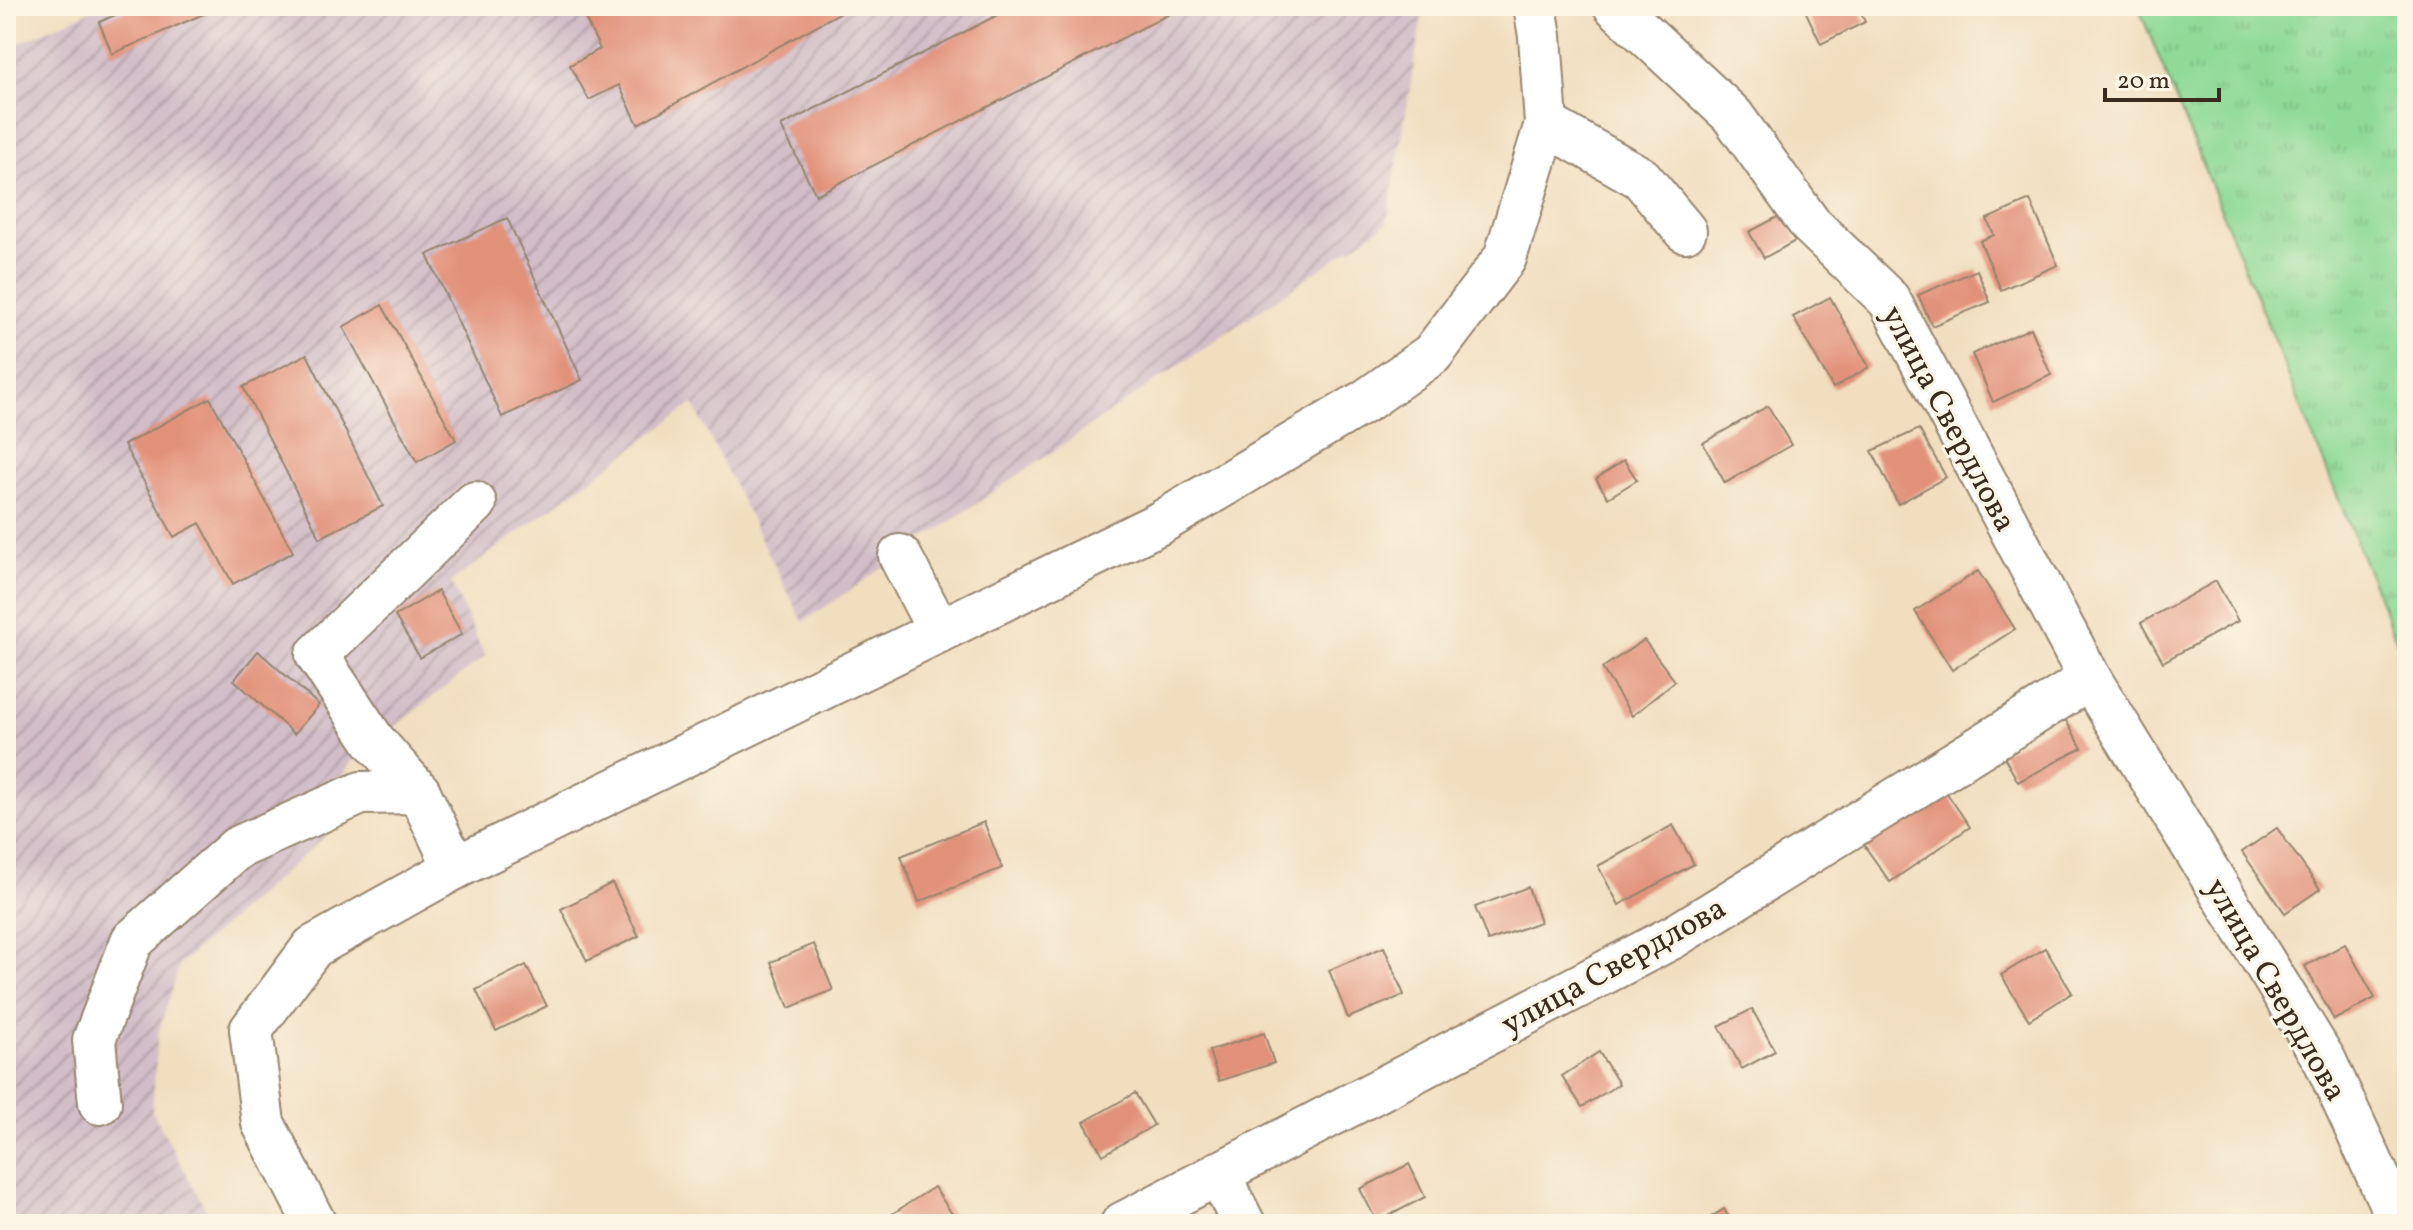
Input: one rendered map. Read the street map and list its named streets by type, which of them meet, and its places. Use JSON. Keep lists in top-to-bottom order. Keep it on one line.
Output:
{"streets":{"street":["улица Свердлова"]},"scale_bar":"20 m"}
